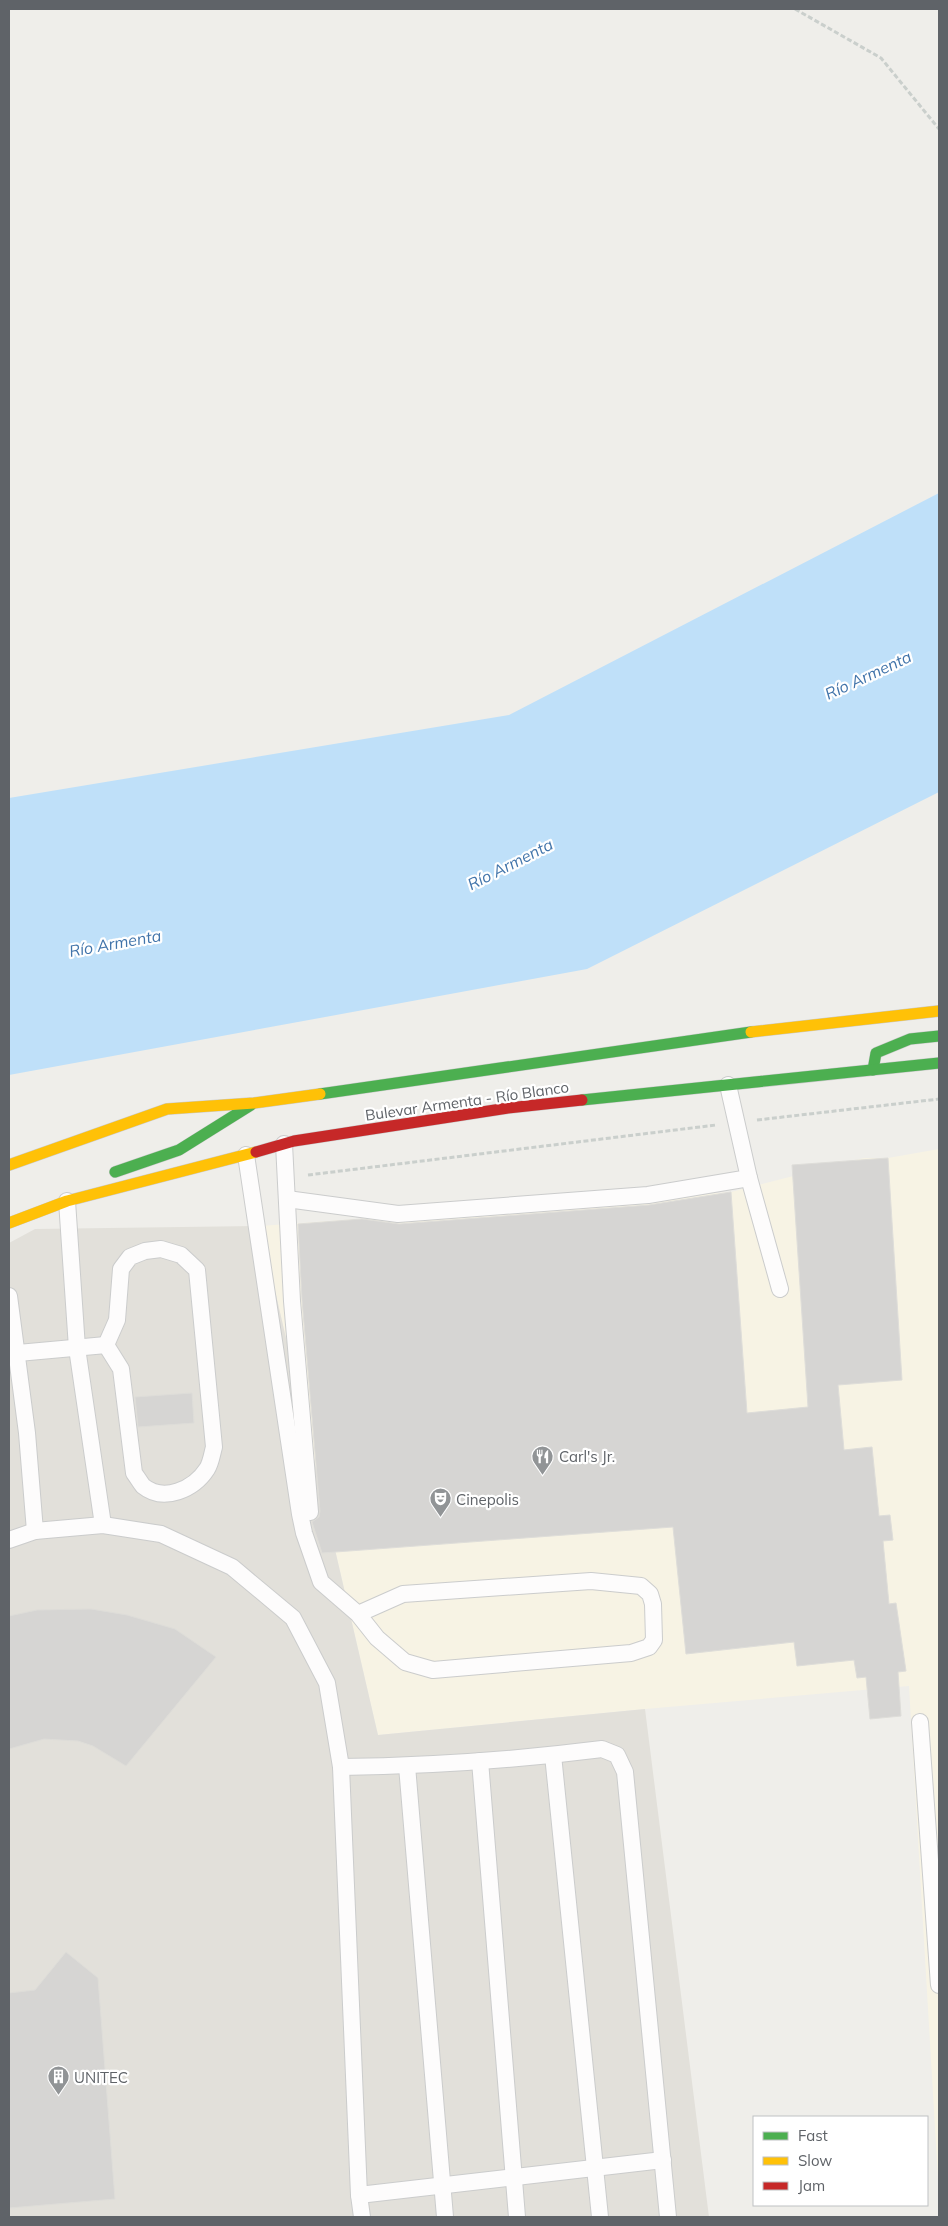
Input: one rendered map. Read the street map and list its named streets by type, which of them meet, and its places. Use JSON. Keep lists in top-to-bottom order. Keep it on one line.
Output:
{"streets":{"main road":["Bulevar Armenta - Río Blanco"]},"water":["Río Armenta"],"places":{"restaurant":["Carl's Jr."],"theatre":["Cinepolis"],"building":["UNITEC"]},"legend":["Fast","Slow","Jam"]}
